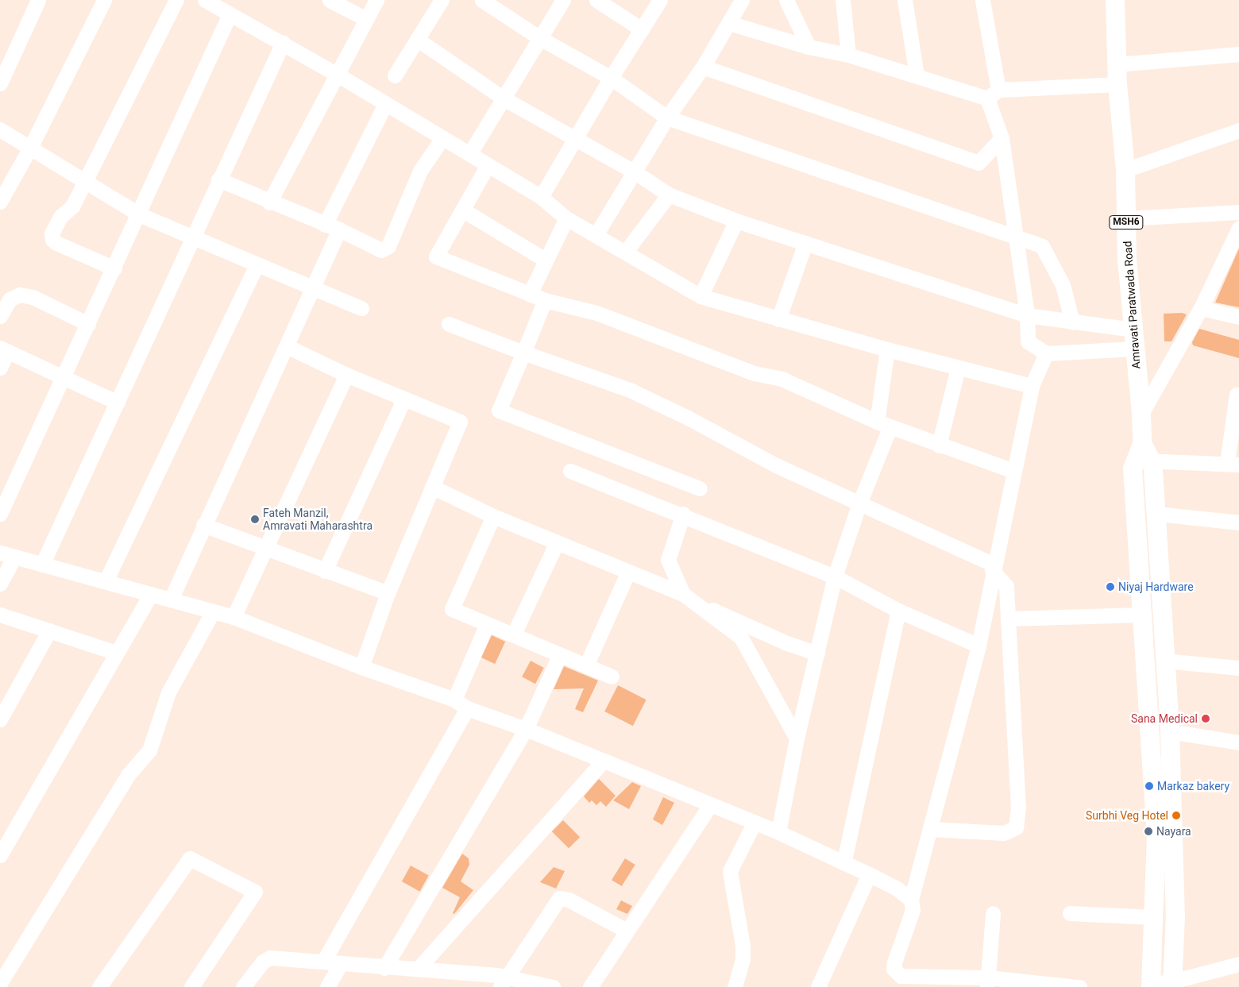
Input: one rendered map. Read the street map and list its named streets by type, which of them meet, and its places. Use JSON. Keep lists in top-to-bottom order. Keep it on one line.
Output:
{"streets":{"main road":["MSH6","Amravati Paratwada Road"]},"places":["Fateh Manzil, Amravati Maharashtra","Niyaj Hardware","Sana Medical","Markaz bakery","Surbhi Veg Hotel","Nayara"]}
